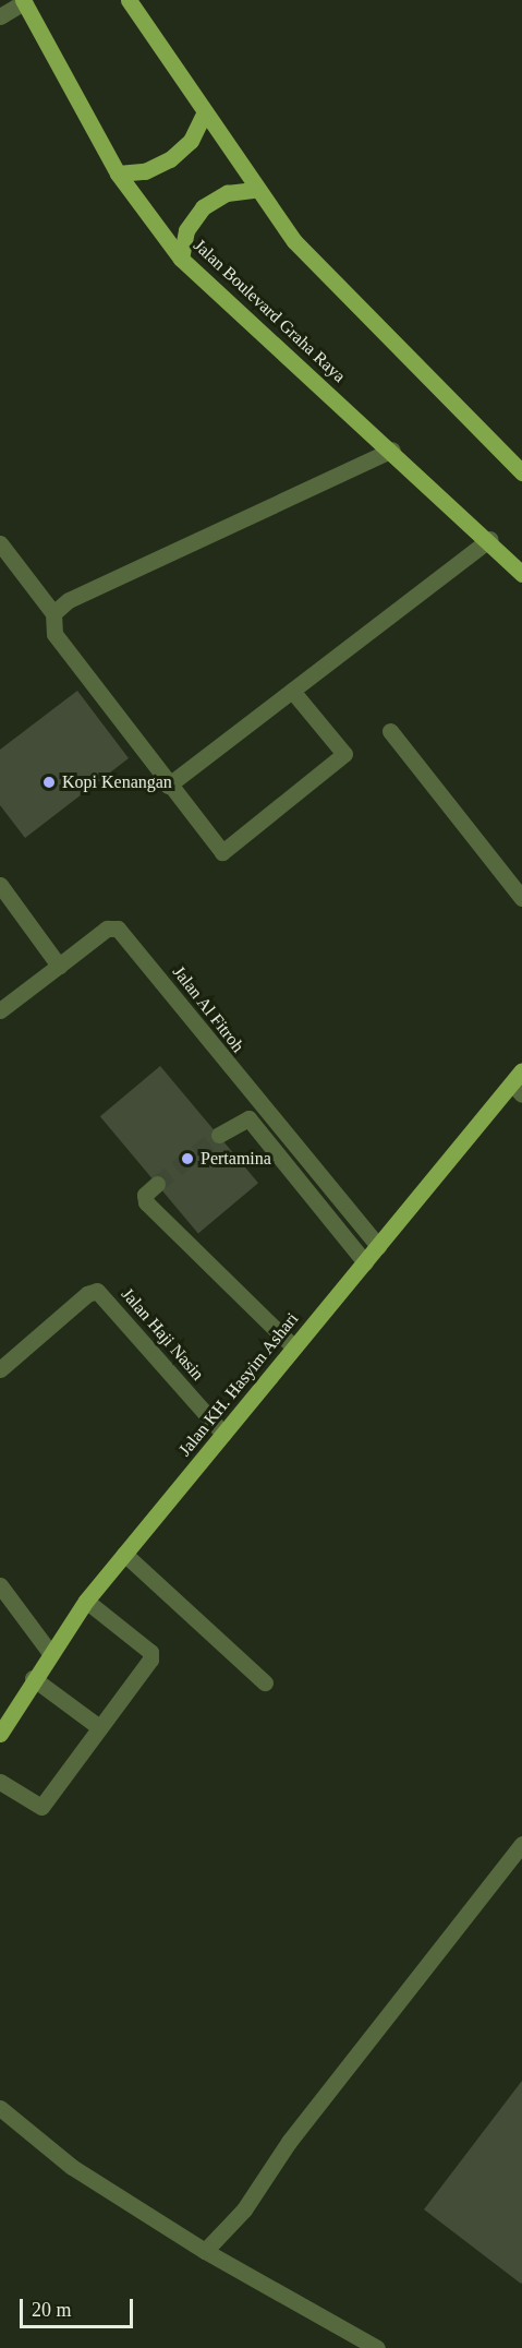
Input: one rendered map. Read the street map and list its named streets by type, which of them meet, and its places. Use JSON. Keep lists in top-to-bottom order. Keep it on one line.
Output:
{"streets":{"main road":["Jalan Boulevard Graha Raya","Jalan KH. Hasyim Ashari"],"street":["Jalan Al Fitroh","Jalan Haji Nasin"]},"crossings":[["Jalan Al Fitroh","Jalan KH. Hasyim Ashari"],["Jalan Haji Nasin","Jalan KH. Hasyim Ashari"]],"places":["Kopi Kenangan","Pertamina"],"scale_bar":"20 m"}
